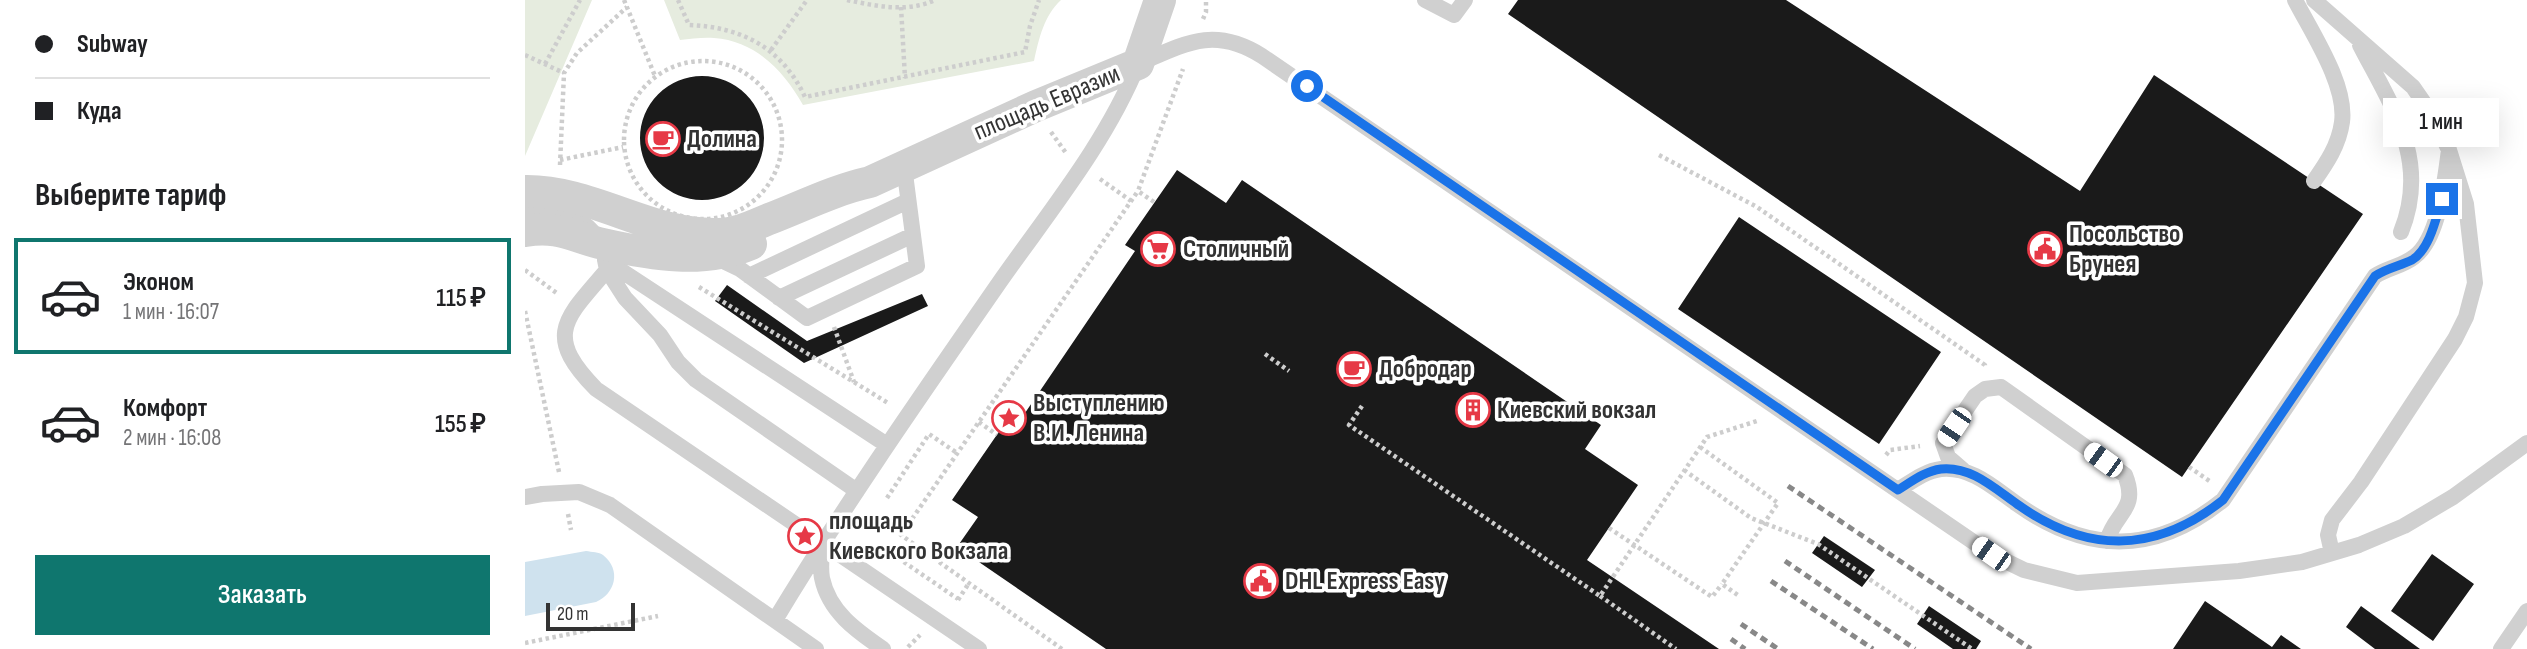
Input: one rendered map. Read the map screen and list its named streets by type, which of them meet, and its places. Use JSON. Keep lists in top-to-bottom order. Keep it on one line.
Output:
{"streets":{"street":["площадь Евразии"]},"places":{"cafe":["Долина","Добродар"],"supermarket":["Столичный"],"public building":["Посольство Брунея","DHL Express Easy"],"building":["Киевский вокзал"],"place":["Выступлению В.И. Ленина","площадь Киевского Вокзала"]},"scale_bar":"20 m","page":{"banner":["Subway","Куда"],"bubble":"1 мин","heading":"Выберите тариф","list":[{"name":"Эконом","note":"1 мин · 16:07","value":"115 ₽"},{"name":"Комфорт","note":"2 мин · 16:08","value":"155 ₽"}],"buttons":"Заказать","scale":"20 m"}}
